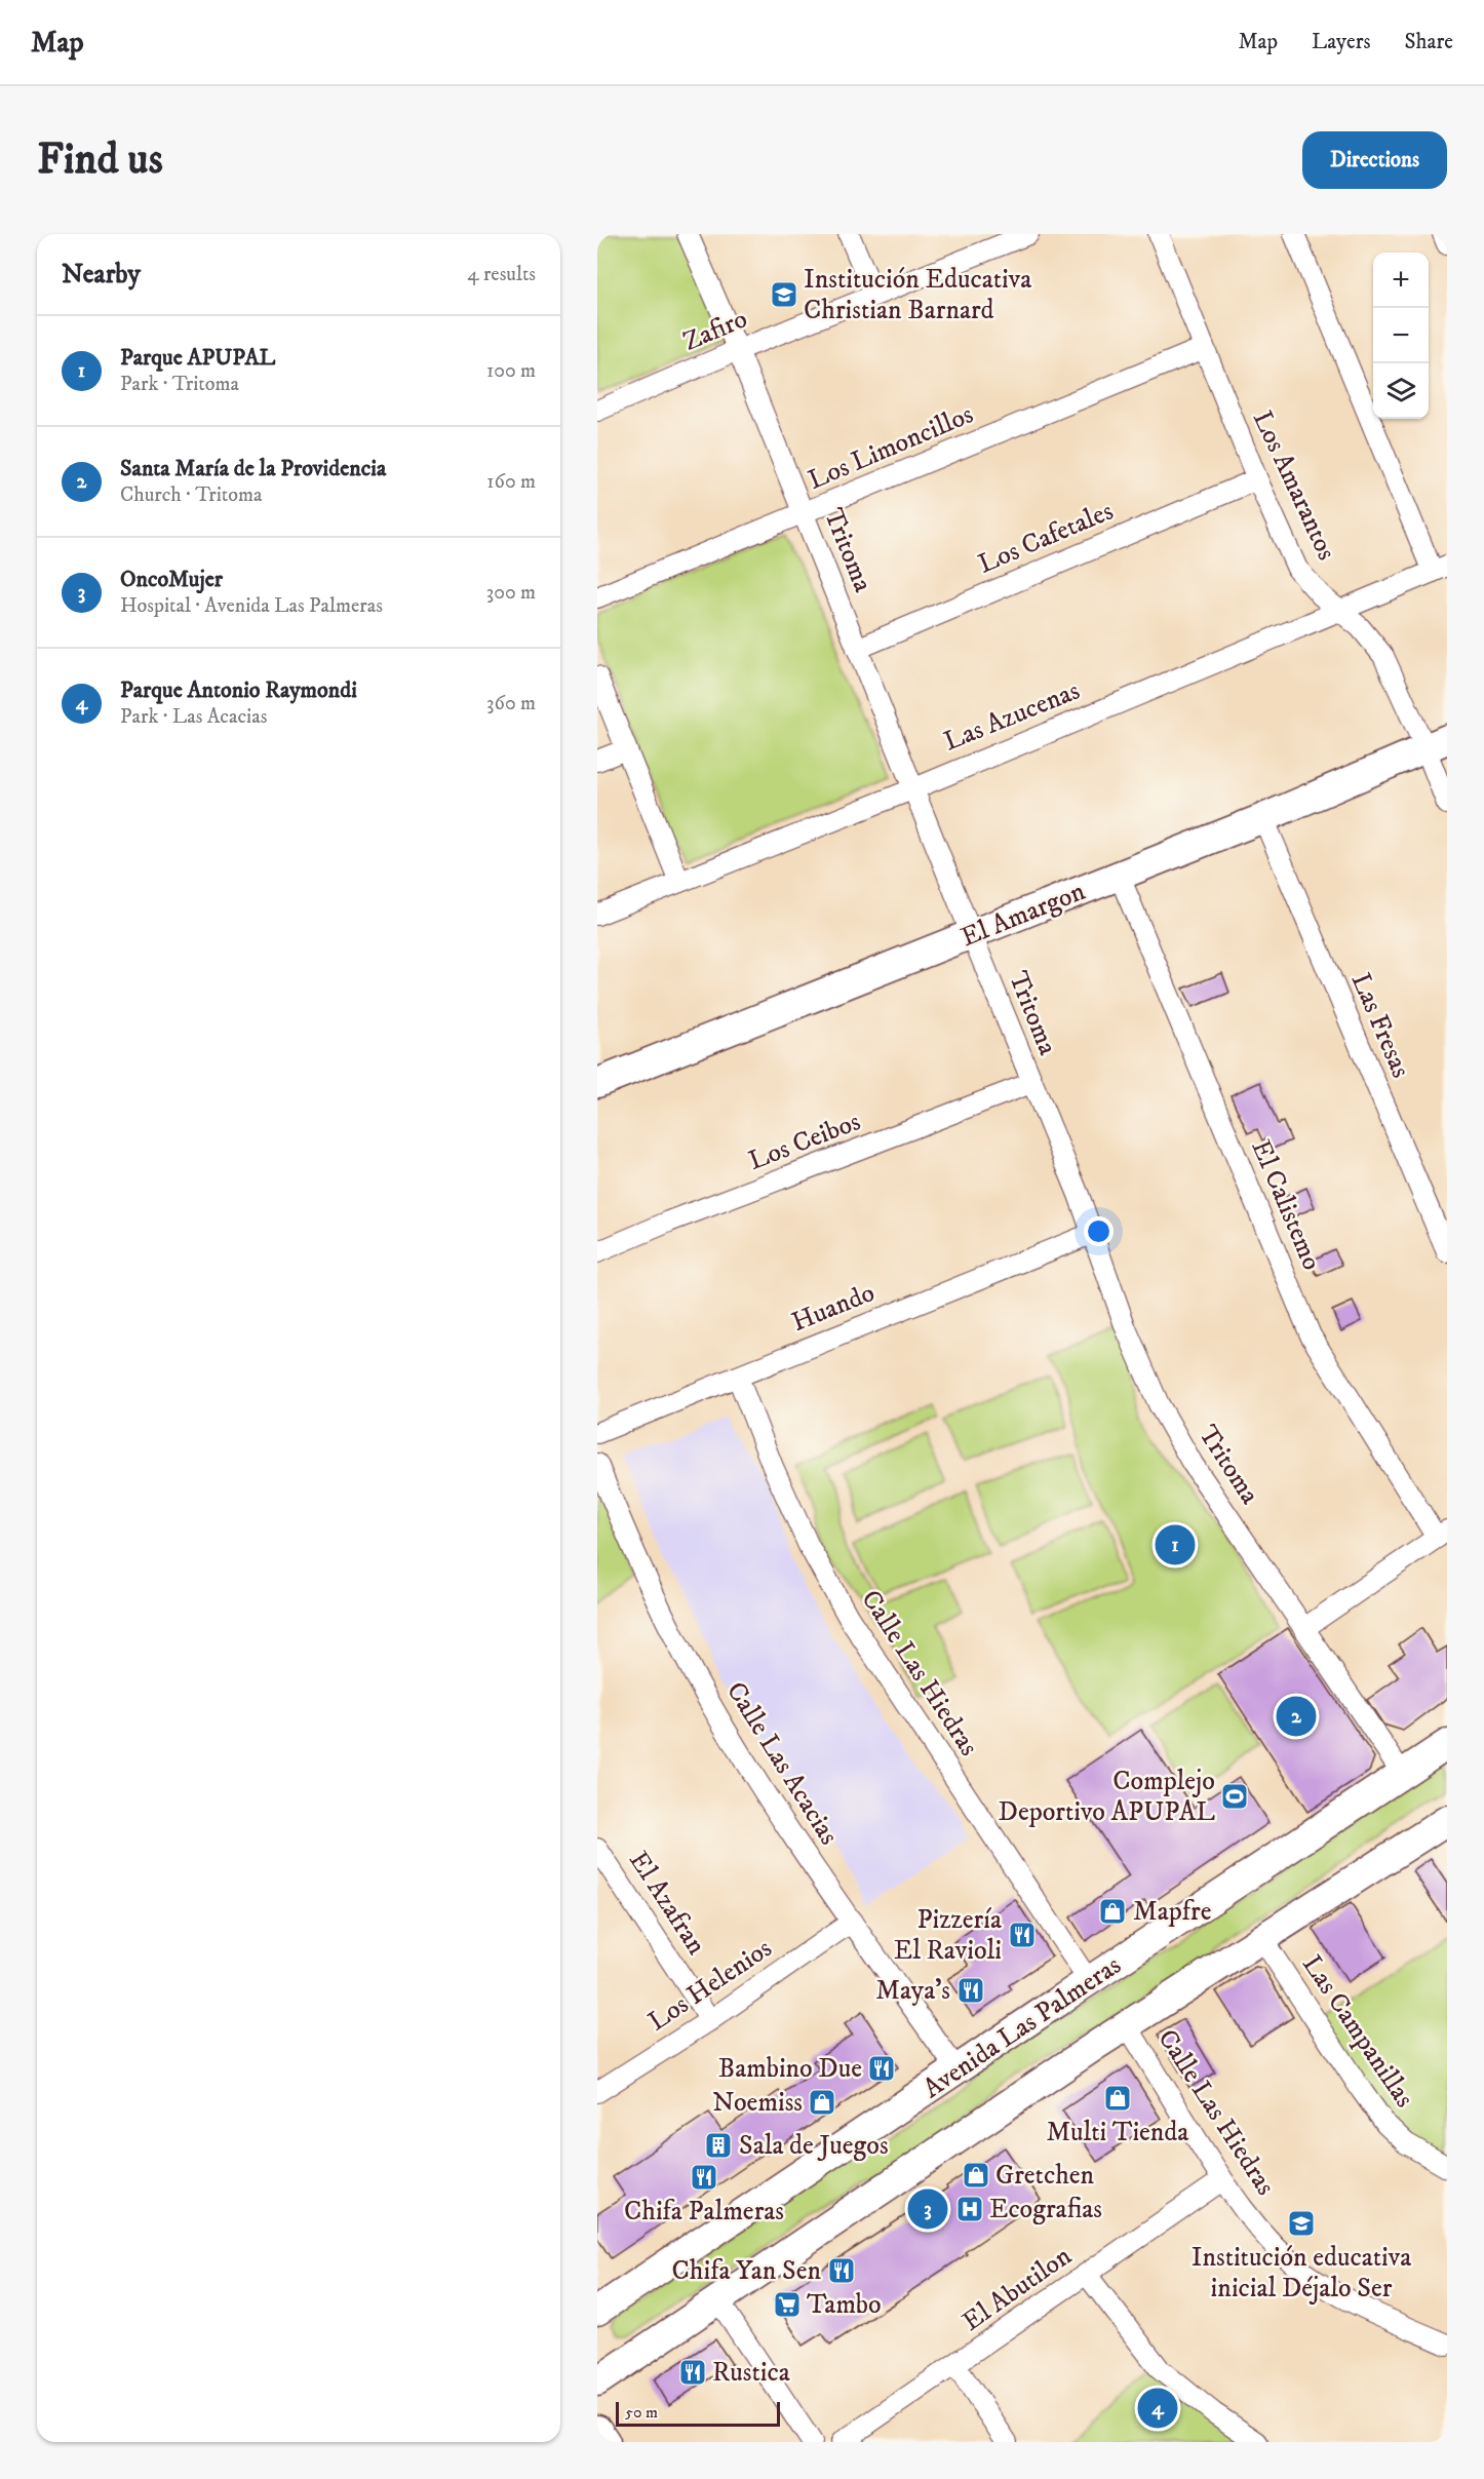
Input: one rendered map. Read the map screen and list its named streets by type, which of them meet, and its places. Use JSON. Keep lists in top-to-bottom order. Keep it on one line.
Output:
{"streets":{"main road":["El Amargon","Avenida Las Palmeras"],"street":["Zafiro","Los Limoncillos","Los Amarantos","Los Cafetales","Tritoma","Las Azucenas","Las Fresas","Los Ceibos","El Calistemo","Huando","Calle Las Hiedras","Calle Las Acacias","El Azafran","Los Helenios","Las Campanillas","El Abutilon"]},"crossings":[["Zafiro","Tritoma"],["Los Limoncillos","Los Amarantos"],["Los Limoncillos","Tritoma"],["Los Amarantos","Los Cafetales"],["Los Amarantos","Las Azucenas"],["Los Amarantos","El Amargon"],["Los Cafetales","Tritoma"],["Tritoma","Las Azucenas"],["Tritoma","El Amargon"],["Tritoma","Los Ceibos"],["Tritoma","Huando"],["Tritoma","Avenida Las Palmeras"],["El Amargon","Las Fresas"],["El Amargon","El Calistemo"],["Huando","Calle Las Hiedras"],["Calle Las Hiedras","Avenida Las Palmeras"],["Calle Las Hiedras","El Abutilon"],["Calle Las Acacias","Los Helenios"],["Calle Las Acacias","Avenida Las Palmeras"],["El Azafran","Los Helenios"]],"places":{"school or university":["Institución Educativa Christian Barnard","Institución educativa inicial Déjalo Ser"],"sports":["Complejo Deportivo APUPAL"],"shop":["Mapfre","Multi Tienda","Noemiss","Gretchen"],"restaurant":["Pizzería El Ravioli","Maya's","Bambino Due","Chifa Palmeras","Chifa Yan Sen","Rustica"],"building":["Sala de Juegos"],"hospital":["Ecografias"],"supermarket":["Tambo"]},"scale_bar":"50 m","page":{"header":"Map","nav":["Map","Layers","Share"],"buttons":"Directions","title":"Find us","heading":["Nearby","4 results"],"map_buttons":["+","−"],"list":[{"mark":"1","name":"Parque APUPAL","note":"Park · Tritoma","value":"100 m"},{"mark":"2","name":"Santa María de la Providencia","note":"Church · Tritoma","value":"160 m"},{"mark":"3","name":"OncoMujer","note":"Hospital · Avenida Las Palmeras","value":"300 m"},{"mark":"4","name":"Parque Antonio Raymondi","note":"Park · Las Acacias","value":"360 m"}],"pins":["1","2","3","4"],"scale":"50 m"}}
